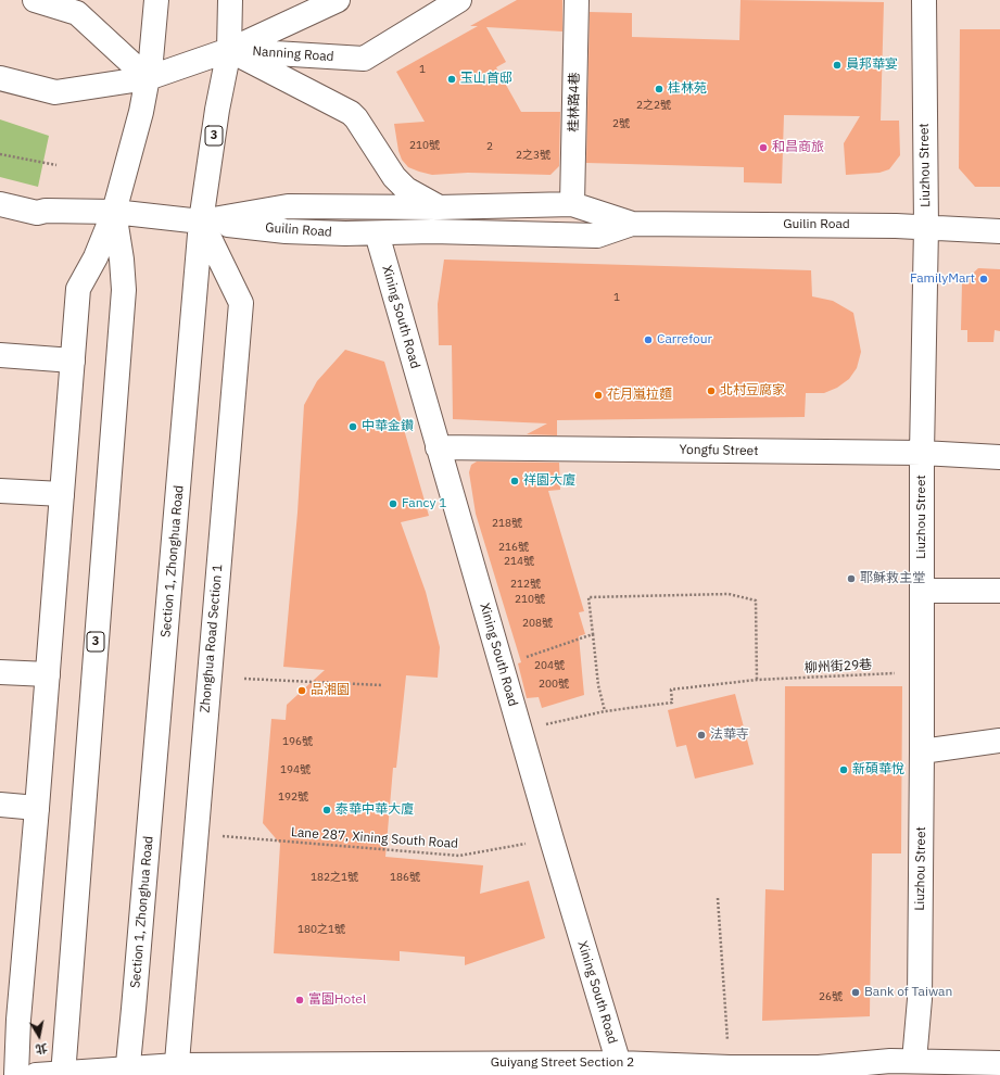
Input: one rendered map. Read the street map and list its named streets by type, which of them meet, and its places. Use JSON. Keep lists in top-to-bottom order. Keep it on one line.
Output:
{"streets":{"street":["Nanning Road","桂林路4巷","3","Liuzhou Street","Guilin Road","Xining South Road","Yongfu Street","Section 1, Zhonghua Road","Zhonghua Road Section 1","Guiyang Street Section 2"],"path":["柳州街29巷","Lane 287, Xining South Road"]},"crossings":[["Nanning Road","3"],["Nanning Road","Guilin Road"],["Nanning Road","Section 1, Zhonghua Road"],["桂林路4巷","Guilin Road"],["3","Guilin Road"],["3","Section 1, Zhonghua Road"],["3","Guiyang Street Section 2"],["Liuzhou Street","Guilin Road"],["Liuzhou Street","Yongfu Street"],["Liuzhou Street","柳州街29巷"],["Liuzhou Street","Guiyang Street Section 2"],["Guilin Road","Xining South Road"],["Guilin Road","Section 1, Zhonghua Road"],["Guilin Road","Zhonghua Road Section 1"],["Xining South Road","Yongfu Street"],["Xining South Road","Lane 287, Xining South Road"],["Xining South Road","Guiyang Street Section 2"],["Section 1, Zhonghua Road","Zhonghua Road Section 1"],["Section 1, Zhonghua Road","Guiyang Street Section 2"],["Zhonghua Road Section 1","Lane 287, Xining South Road"],["Zhonghua Road Section 1","Guiyang Street Section 2"]],"places":["員邦華宴","玉山首邸","桂林苑","和昌商旅","FamilyMart","Carrefour","北村豆腐家","花月嵐拉麵","中華金鑽","祥園大廈","Fancy 1","耶穌救主堂","品湘園","法華寺","新碩華悅","泰華中華大廈","Bank of Taiwan","富園Hotel"],"house_numbers":["1","2之2號","2號","210號","2","2之3號","1","218號","216號","214號","212號","210號","208號","204號","200號","196號","194號","192號","182之1號","186號","180之1號","26號"],"north":"bottom"}
